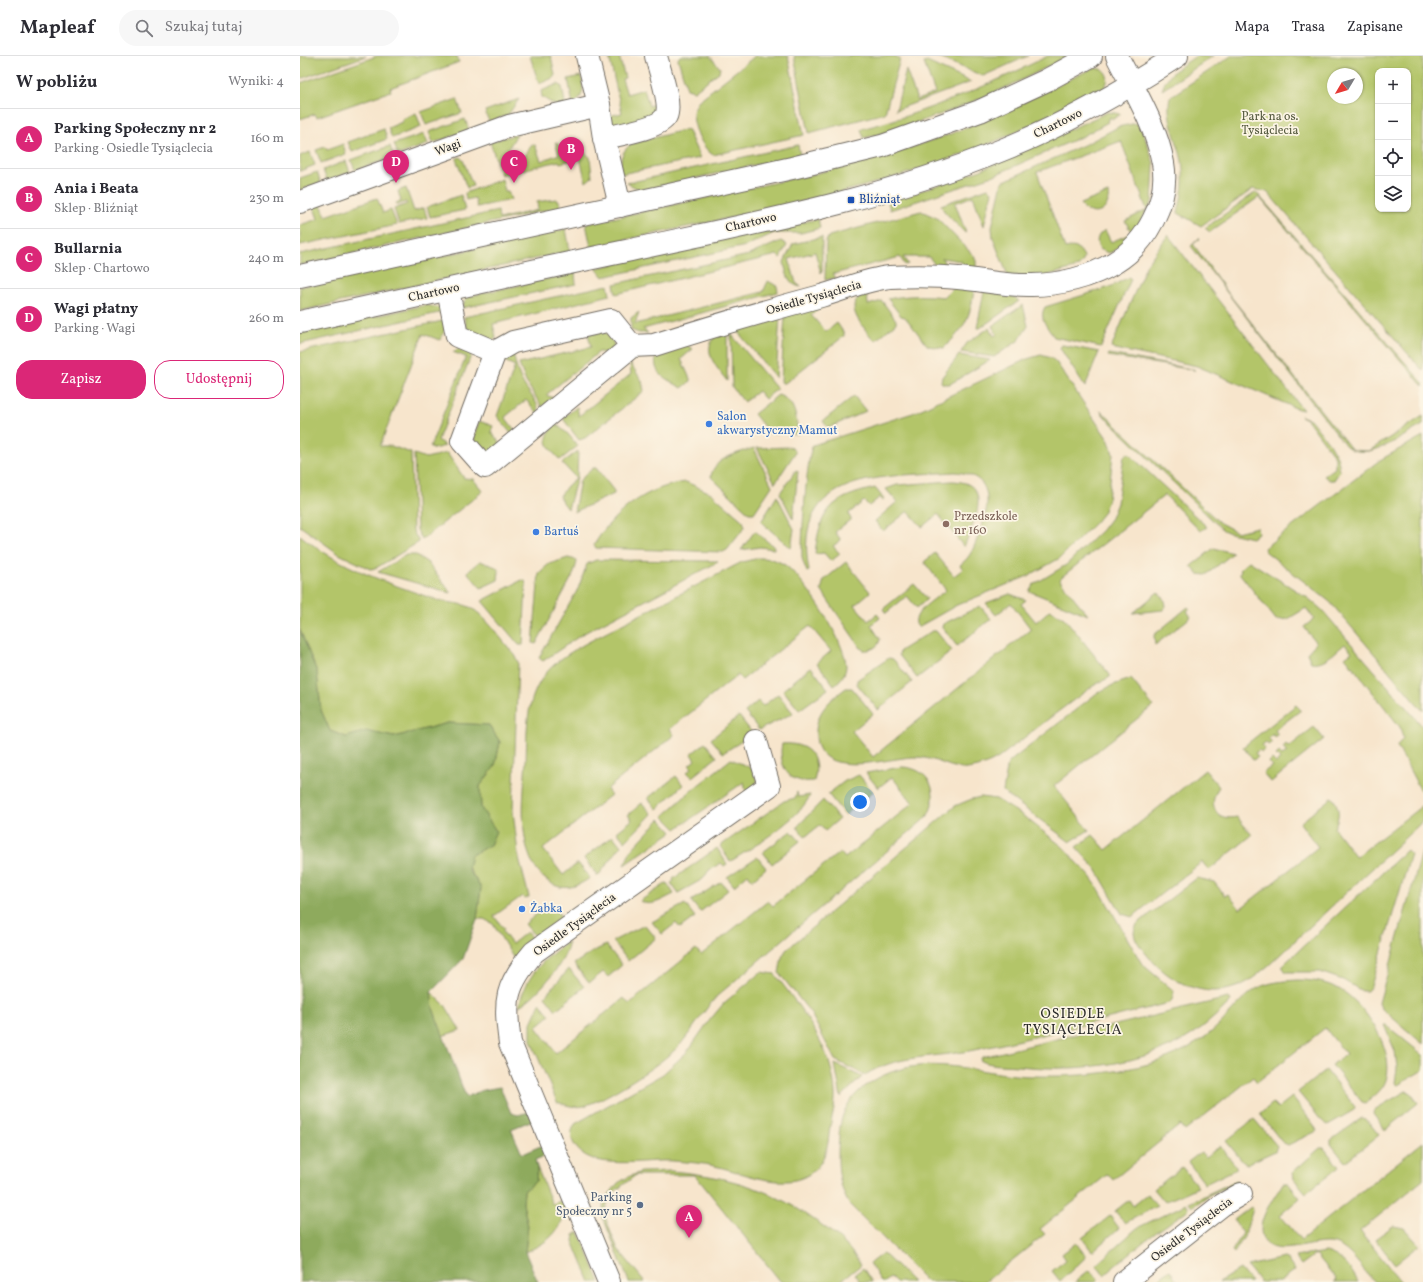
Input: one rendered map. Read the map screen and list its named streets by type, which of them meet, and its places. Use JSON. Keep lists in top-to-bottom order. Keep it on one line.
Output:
{"streets":{"street":["Chartowo","Wagi","Osiedle Tysiąclecia"]},"crossings":[["Chartowo","Osiedle Tysiąclecia"]],"districts":["OSIEDLE TYSIĄCLECIA"],"parks":["Park na os. Tysiąclecia"],"places":{"transit":["Bliźniąt"],"other":["Salon akwarystyczny Mamut","Przedszkole nr 160","Bartuś","Żabka","Parking Społeczny nr 5"]},"north":"bottom left","page":{"header":"Mapleaf","search":"Szukaj tutaj","nav":["Mapa","Trasa","Zapisane"],"heading":["W pobliżu","Wyniki: 4"],"map_buttons":["+","−"],"list":[{"mark":"A","name":"Parking Społeczny nr 2","note":"Parking · Osiedle Tysiąclecia","value":"160 m"},{"mark":"B","name":"Ania i Beata","note":"Sklep · Bliźniąt","value":"230 m"},{"mark":"C","name":"Bullarnia","note":"Sklep · Chartowo","value":"240 m"},{"mark":"D","name":"Wagi płatny","note":"Parking · Wagi","value":"260 m"}],"pins":["B","C","D","A"],"buttons":["Zapisz","Udostępnij"]}}
